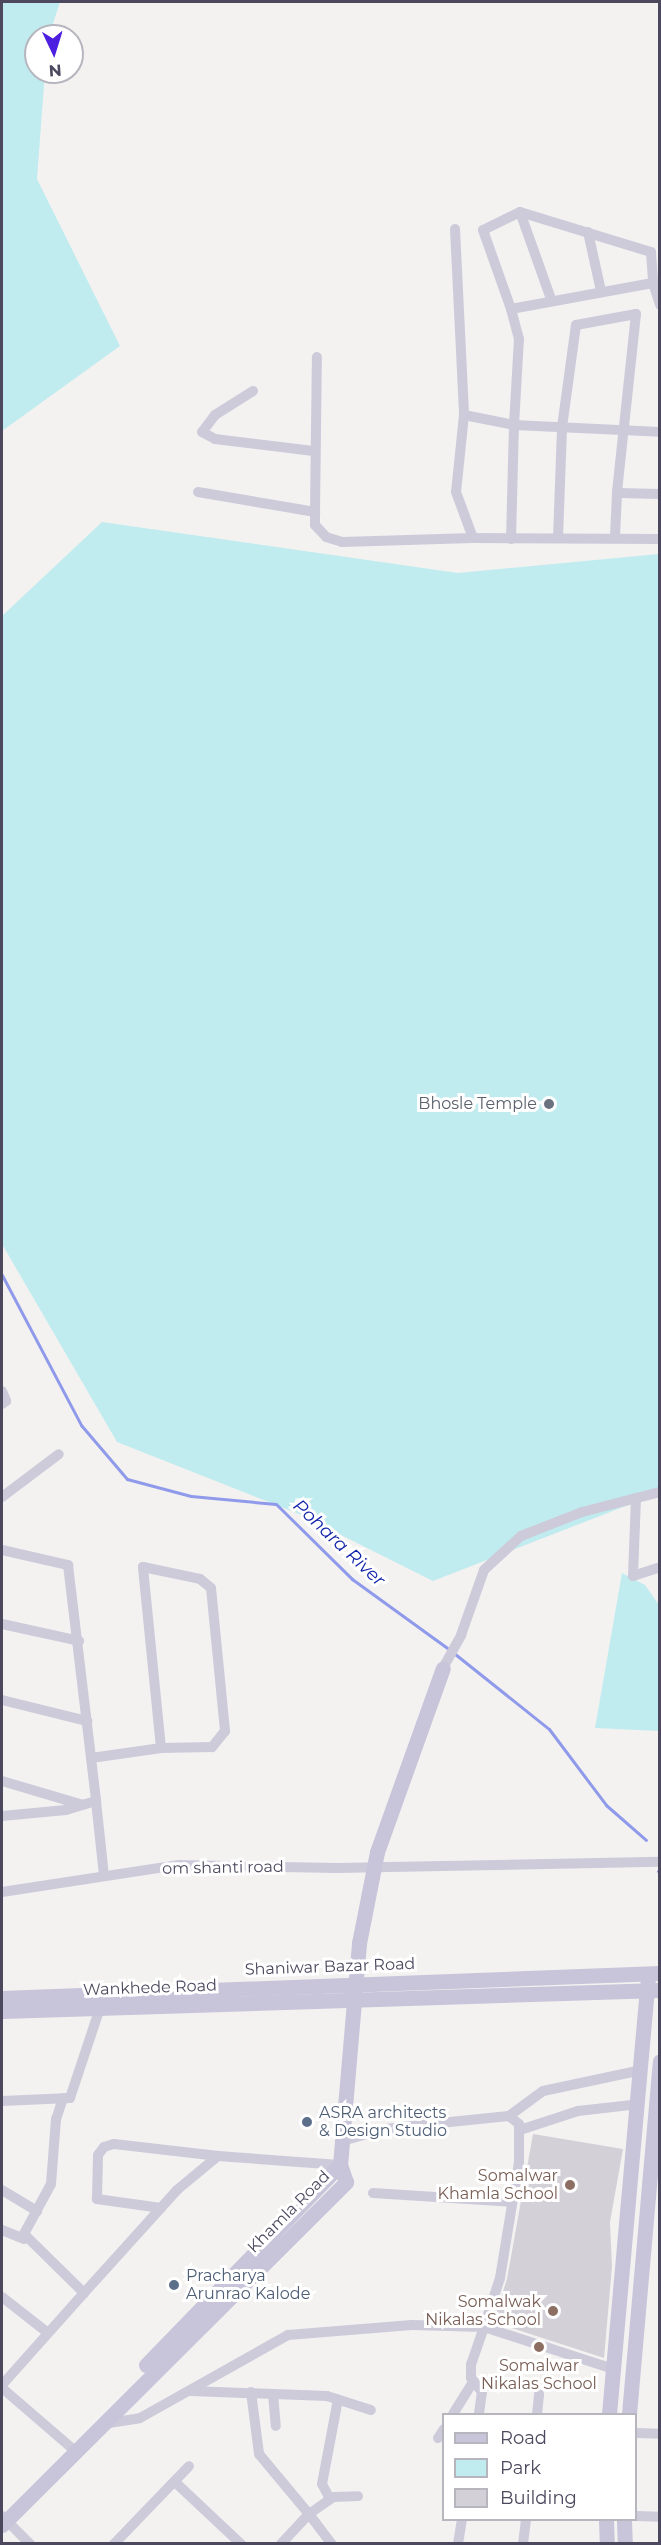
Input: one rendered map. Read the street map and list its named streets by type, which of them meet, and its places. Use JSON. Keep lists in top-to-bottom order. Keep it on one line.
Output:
{"streets":{"main road":["Shaniwar Bazar Road","Wankhede Road","Khamla Road"],"street":["om shanti road"]},"crossings":[["Shaniwar Bazar Road","Wankhede Road"]],"water":["Pohara River"],"places":["Bhosle Temple","ASRA architects & Design Studio","Somalwar Khamla School","Pracharya Arunrao Kalode","Somalwak Nikalas School","Somalwar Nikalas School"],"legend":["Road","Park","Building"],"north":"bottom"}
